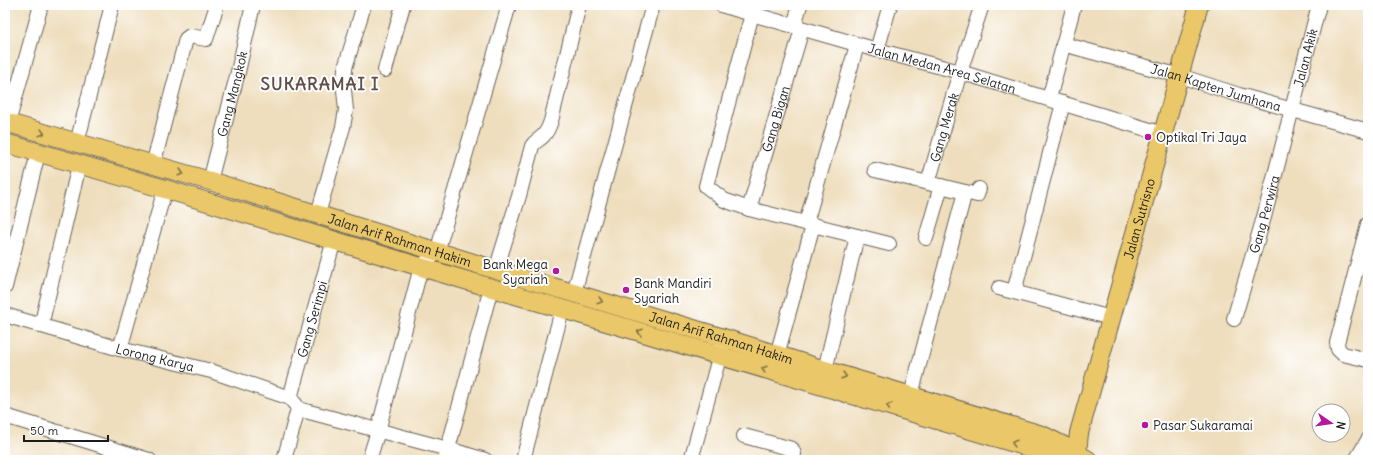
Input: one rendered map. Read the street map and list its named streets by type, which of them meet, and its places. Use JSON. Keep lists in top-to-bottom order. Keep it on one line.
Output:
{"streets":{"main road":["Jalan Sutrisno","Jalan Arif Rahman Hakim"],"street":["Jalan Akik","Jalan Medan Area Selatan","Jalan Kapten Jumhana","Gang Mangkok","Gang Bigan","Gang Merak","Gang Perwira","Gang Serimpi","Lorong Karya"]},"crossings":[["Jalan Akik","Jalan Kapten Jumhana"],["Jalan Akik","Gang Perwira"],["Jalan Medan Area Selatan","Gang Bigan"],["Jalan Medan Area Selatan","Gang Merak"],["Jalan Medan Area Selatan","Jalan Sutrisno"],["Jalan Kapten Jumhana","Gang Perwira"],["Jalan Kapten Jumhana","Jalan Sutrisno"],["Gang Mangkok","Jalan Arif Rahman Hakim"],["Jalan Sutrisno","Jalan Arif Rahman Hakim"],["Jalan Arif Rahman Hakim","Gang Serimpi"],["Gang Serimpi","Lorong Karya"]],"districts":["SUKARAMAI I"],"places":["Optikal Tri Jaya","Bank Mega Syariah","Bank Mandiri Syariah","Pasar Sukaramai"],"scale_bar":"50 m","north":"right"}
